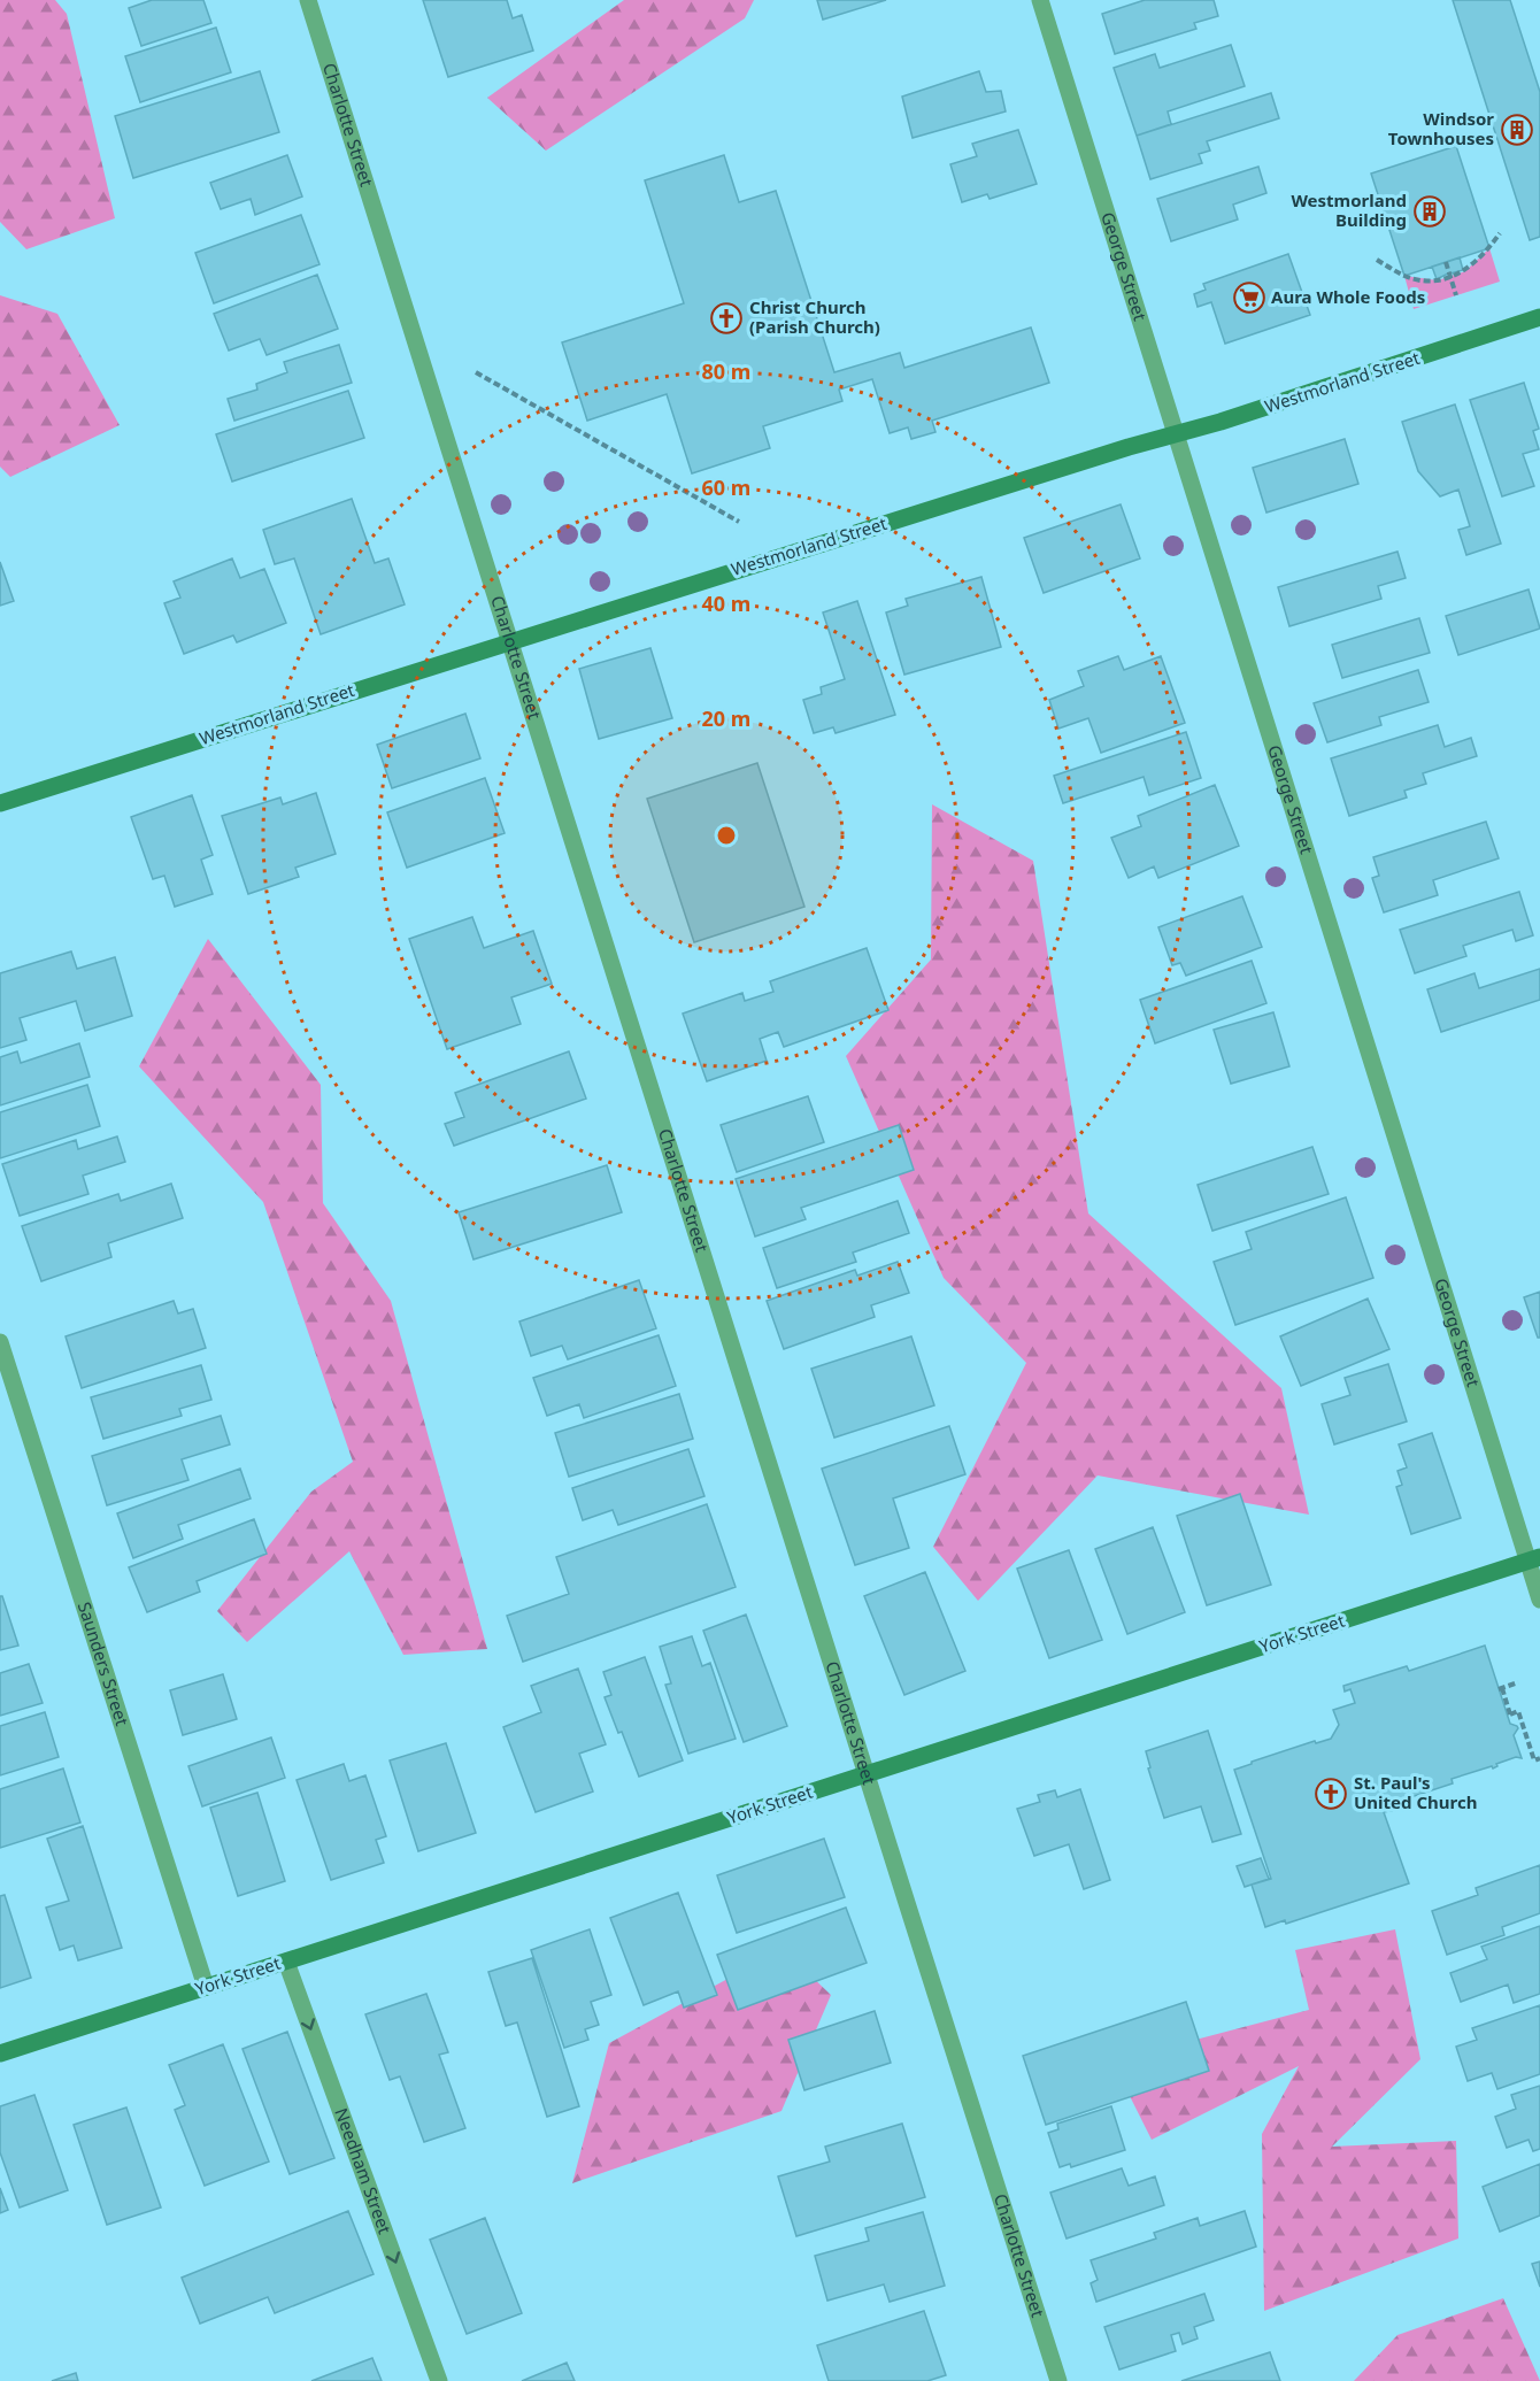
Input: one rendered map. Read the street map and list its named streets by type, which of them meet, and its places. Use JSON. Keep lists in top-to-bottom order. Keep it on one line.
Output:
{"streets":{"street":["Charlotte Street","George Street","Westmorland Street","York Street","Saunders Street","Needham Street"]},"crossings":[["Charlotte Street","Westmorland Street"],["Charlotte Street","York Street"],["George Street","Westmorland Street"],["George Street","York Street"],["York Street","Saunders Street"],["York Street","Needham Street"]],"one_way":["Needham Street"],"places":{"building":["Windsor Townhouses","Westmorland Building"],"supermarket":["Aura Whole Foods"],"church":["Christ Church (Parish Church)","St. Paul's United Church"]},"rings":["80 m","60 m","40 m","20 m"]}
